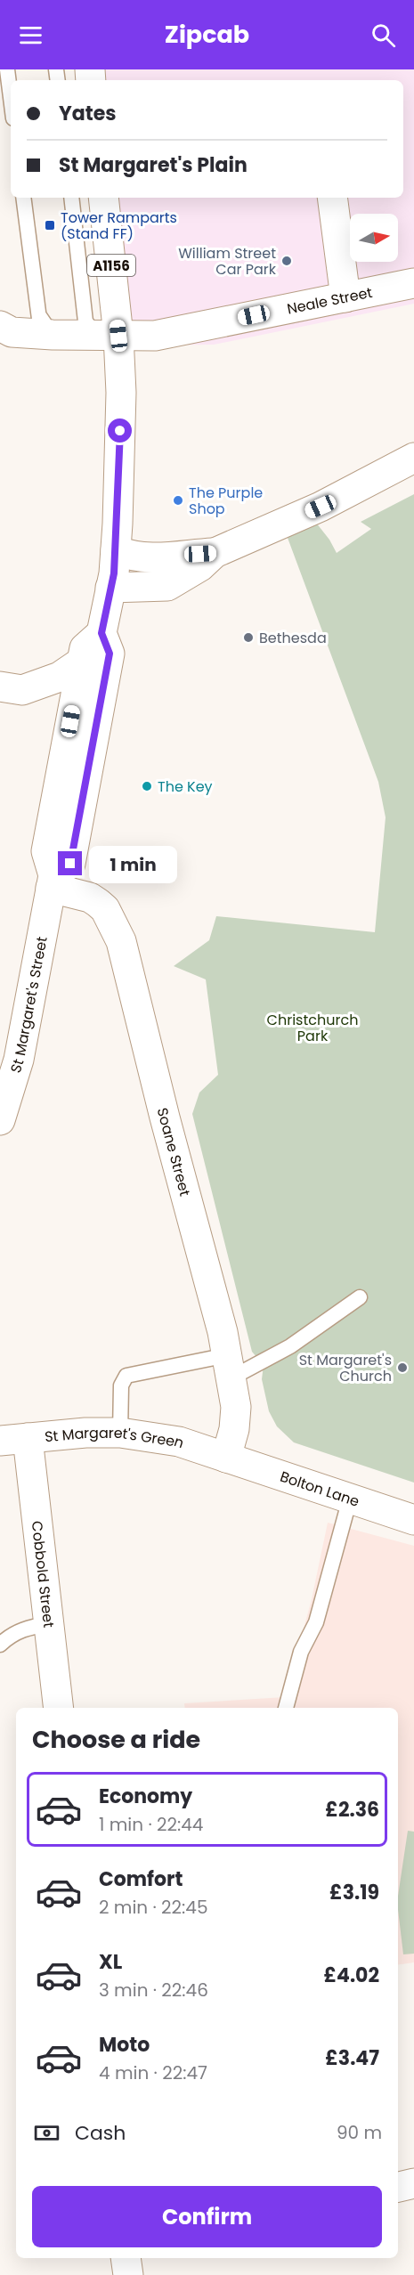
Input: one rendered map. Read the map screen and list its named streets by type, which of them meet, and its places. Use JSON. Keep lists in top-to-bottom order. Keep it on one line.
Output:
{"streets":{"main road":["A1156","Neale Street","St Margaret's Street","Soane Street","St Margaret's Green","Bolton Lane","Cobbold Street"]},"crossings":[["A1156","Neale Street"],["A1156","St Margaret's Street"],["A1156","Soane Street"],["St Margaret's Street","Soane Street"],["Soane Street","St Margaret's Green"],["Soane Street","Bolton Lane"],["St Margaret's Green","Bolton Lane"],["St Margaret's Green","Cobbold Street"]],"parks":["Christchurch Park"],"places":{"transit":["Tower Ramparts (Stand FF)"],"other":["William Street Car Park","The Purple Shop","Bethesda","The Key","St Margaret's Church"]},"north":"right","page":{"header":"Zipcab","banner":["Yates","St Margaret's Plain"],"bubble":"1 min","heading":"Choose a ride","list":[{"name":"Economy","note":"1 min · 22:44","value":"£2.36"},{"name":"Comfort","note":"2 min · 22:45","value":"£3.19"},{"name":"XL","note":"3 min · 22:46","value":"£4.02"},{"name":"Moto","note":"4 min · 22:47","value":"£3.47"}],"pay":["Cash","90 m"],"buttons":"Confirm"}}
